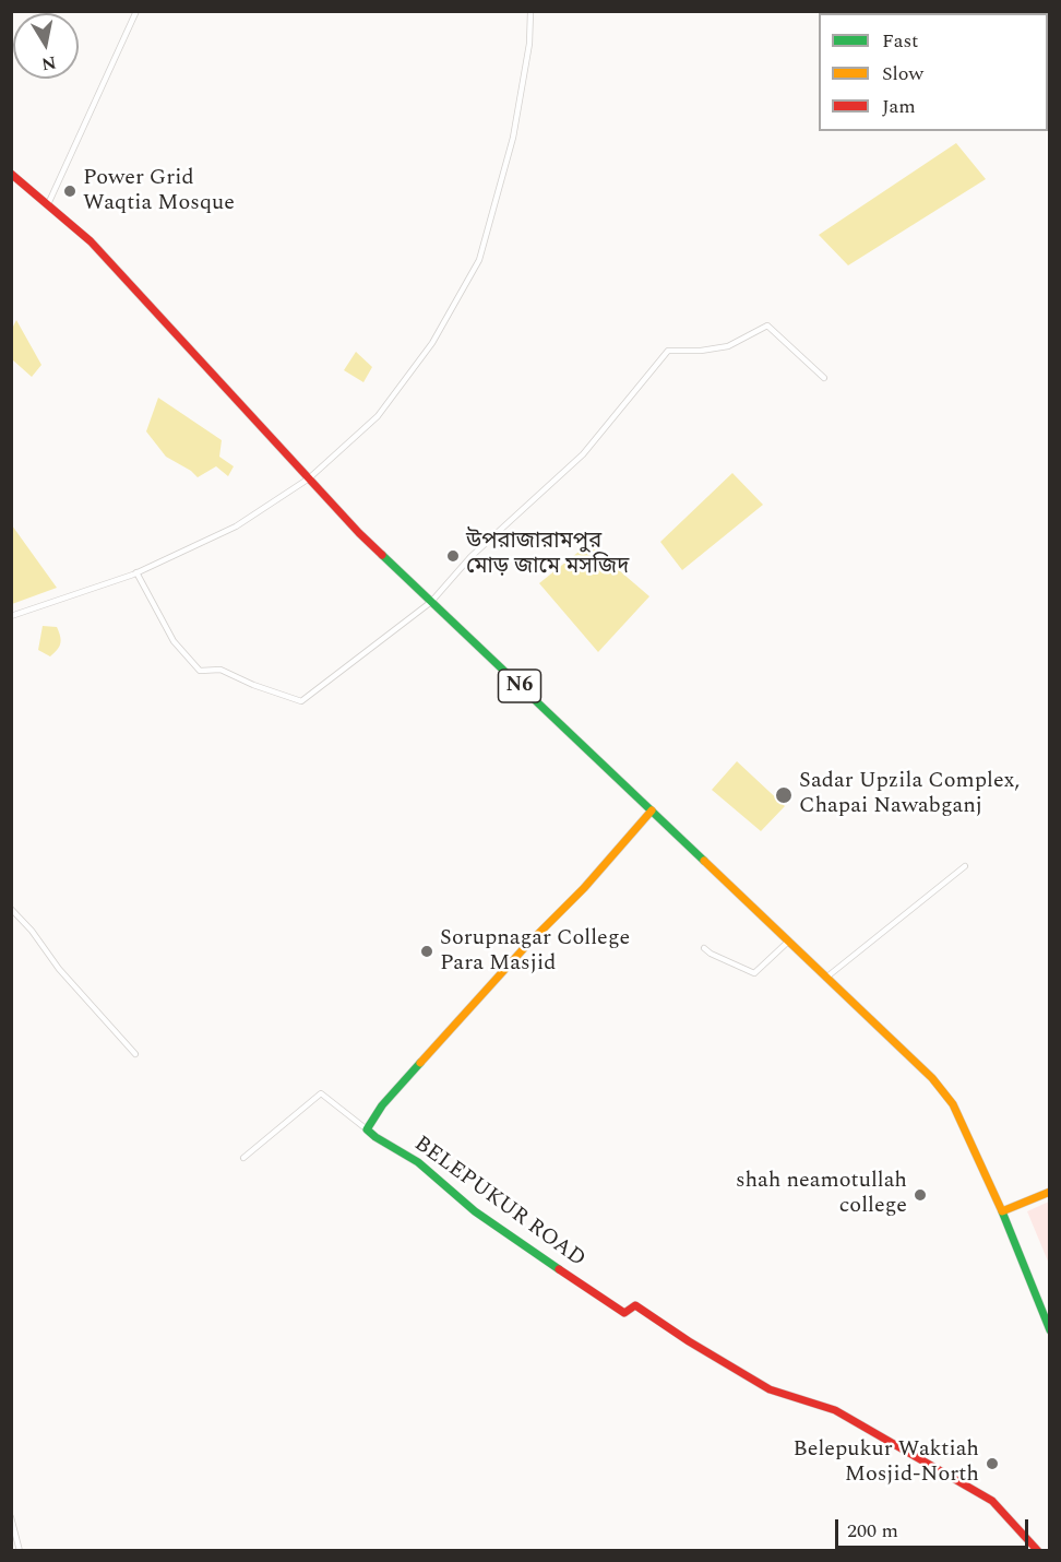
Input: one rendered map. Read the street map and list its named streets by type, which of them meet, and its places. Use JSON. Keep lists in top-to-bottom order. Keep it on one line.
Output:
{"streets":{"main road":["N6","BELEPUKUR ROAD"]},"places":["Power Grid Waqtia Mosque","উপরাজারামপুর মোড় জামে মসজিদ","Sadar Upzila Complex, Chapai Nawabganj","Sorupnagar College Para Masjid","shah neamotullah college","Belepukur Waktiah Mosjid-North"],"legend":["Fast","Slow","Jam"],"scale_bar":"200 m","north":"bottom"}
